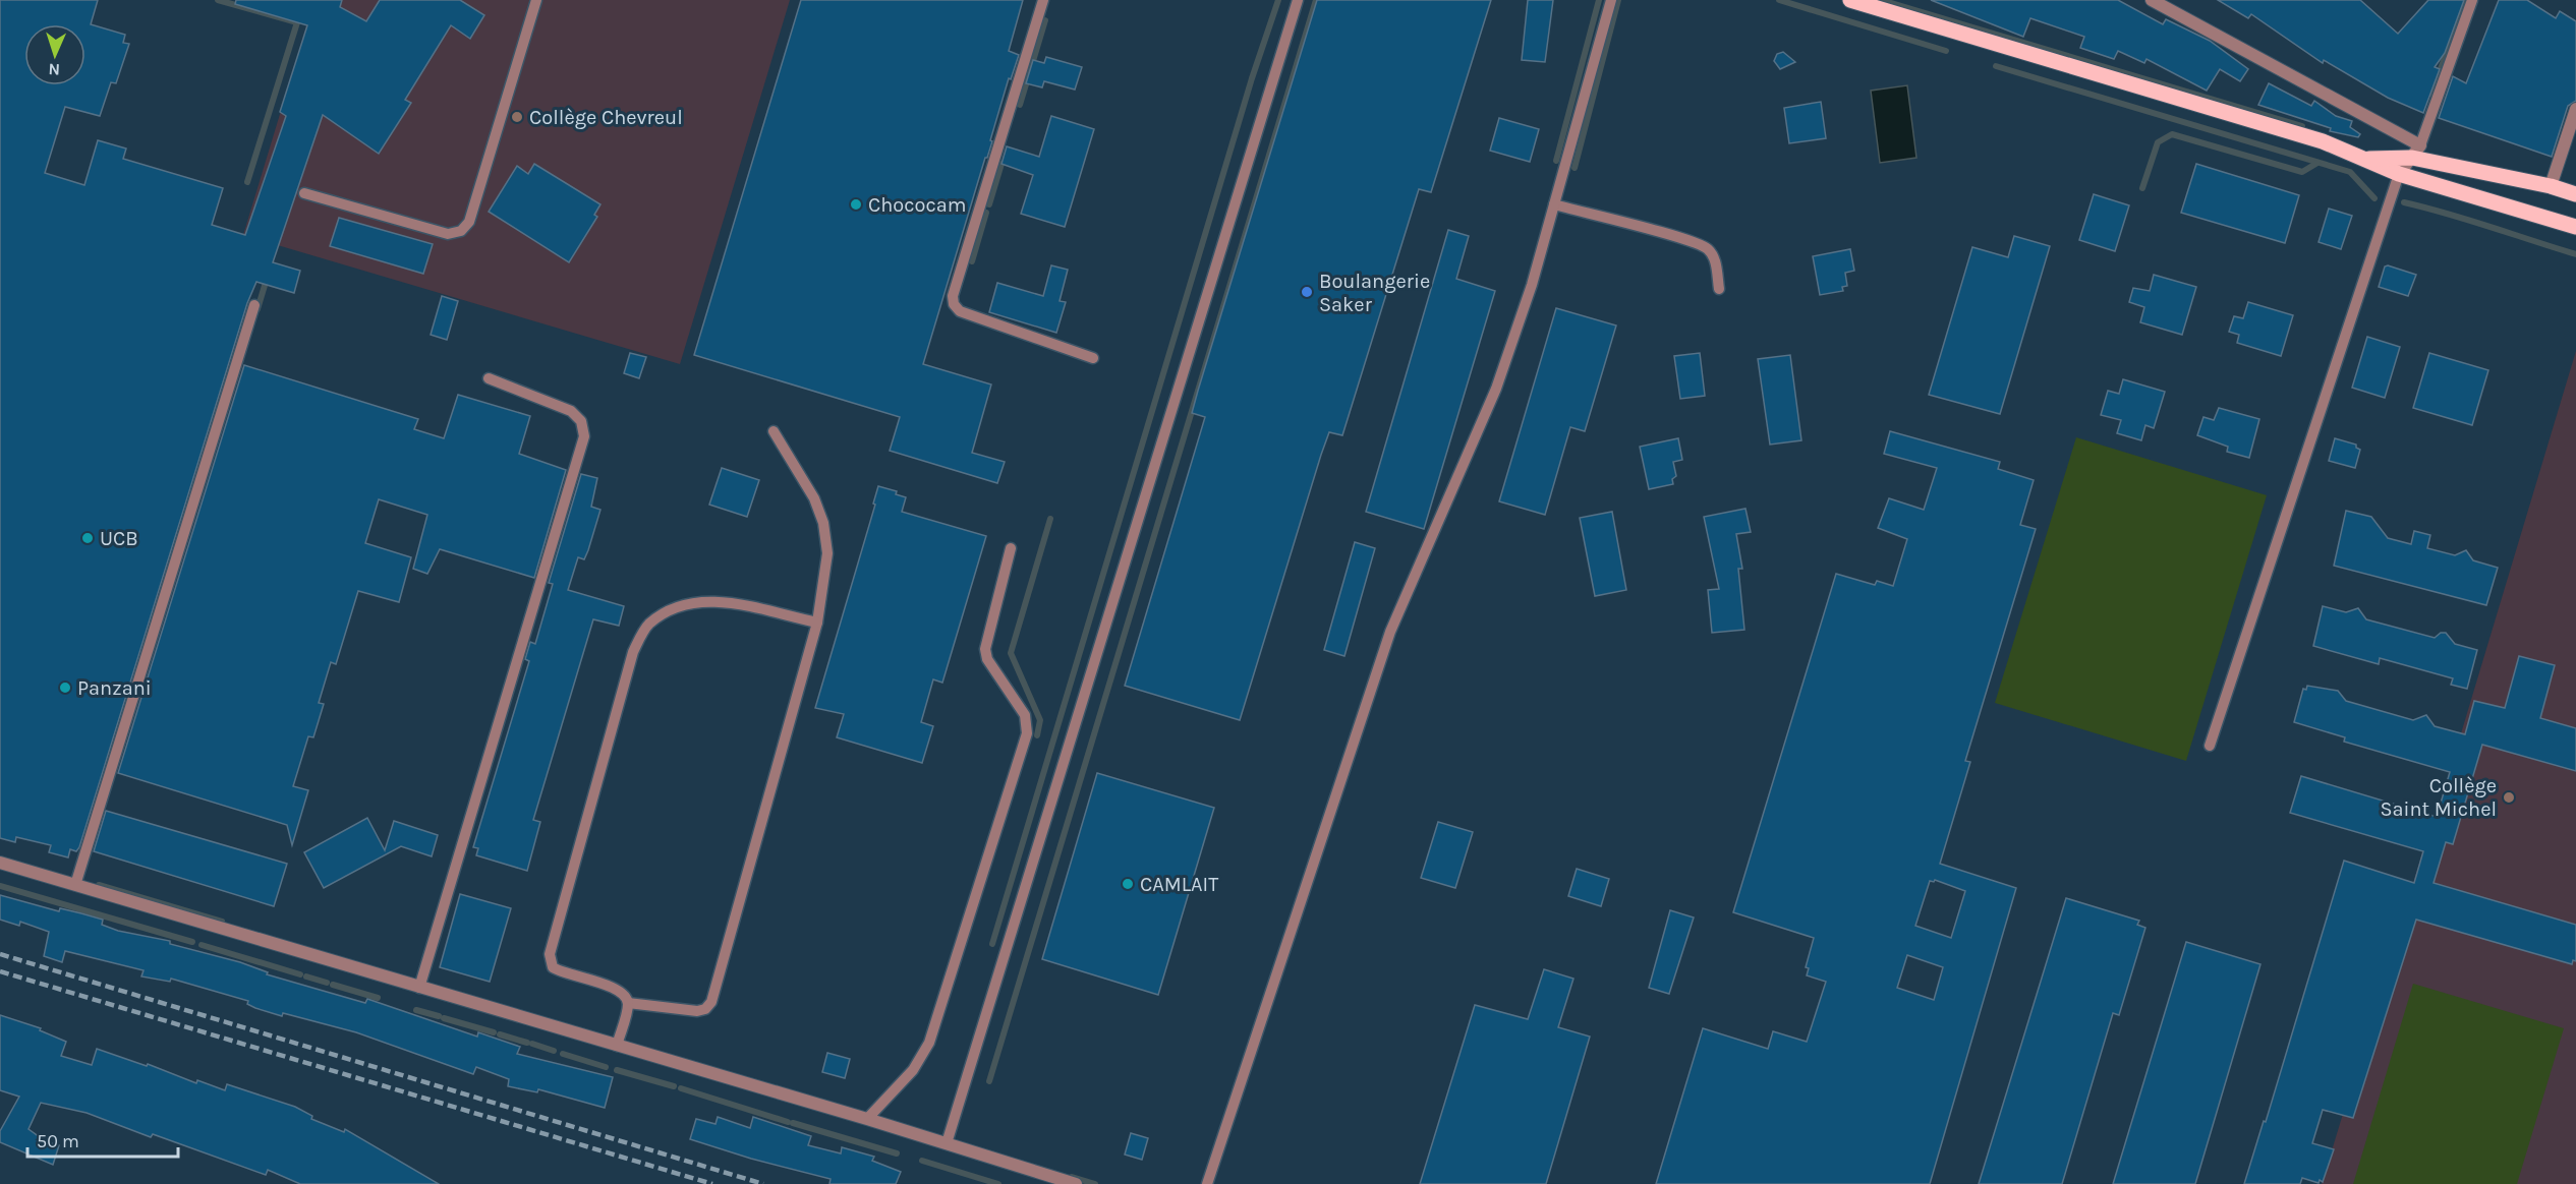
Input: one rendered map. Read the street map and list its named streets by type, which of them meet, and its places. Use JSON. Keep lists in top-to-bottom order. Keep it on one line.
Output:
{"places":["Collège Chevreul","Chococam","Boulangerie Saker","UCB","Panzani","Collège Saint Michel","CAMLAIT"],"scale_bar":"50 m","north":"bottom"}
